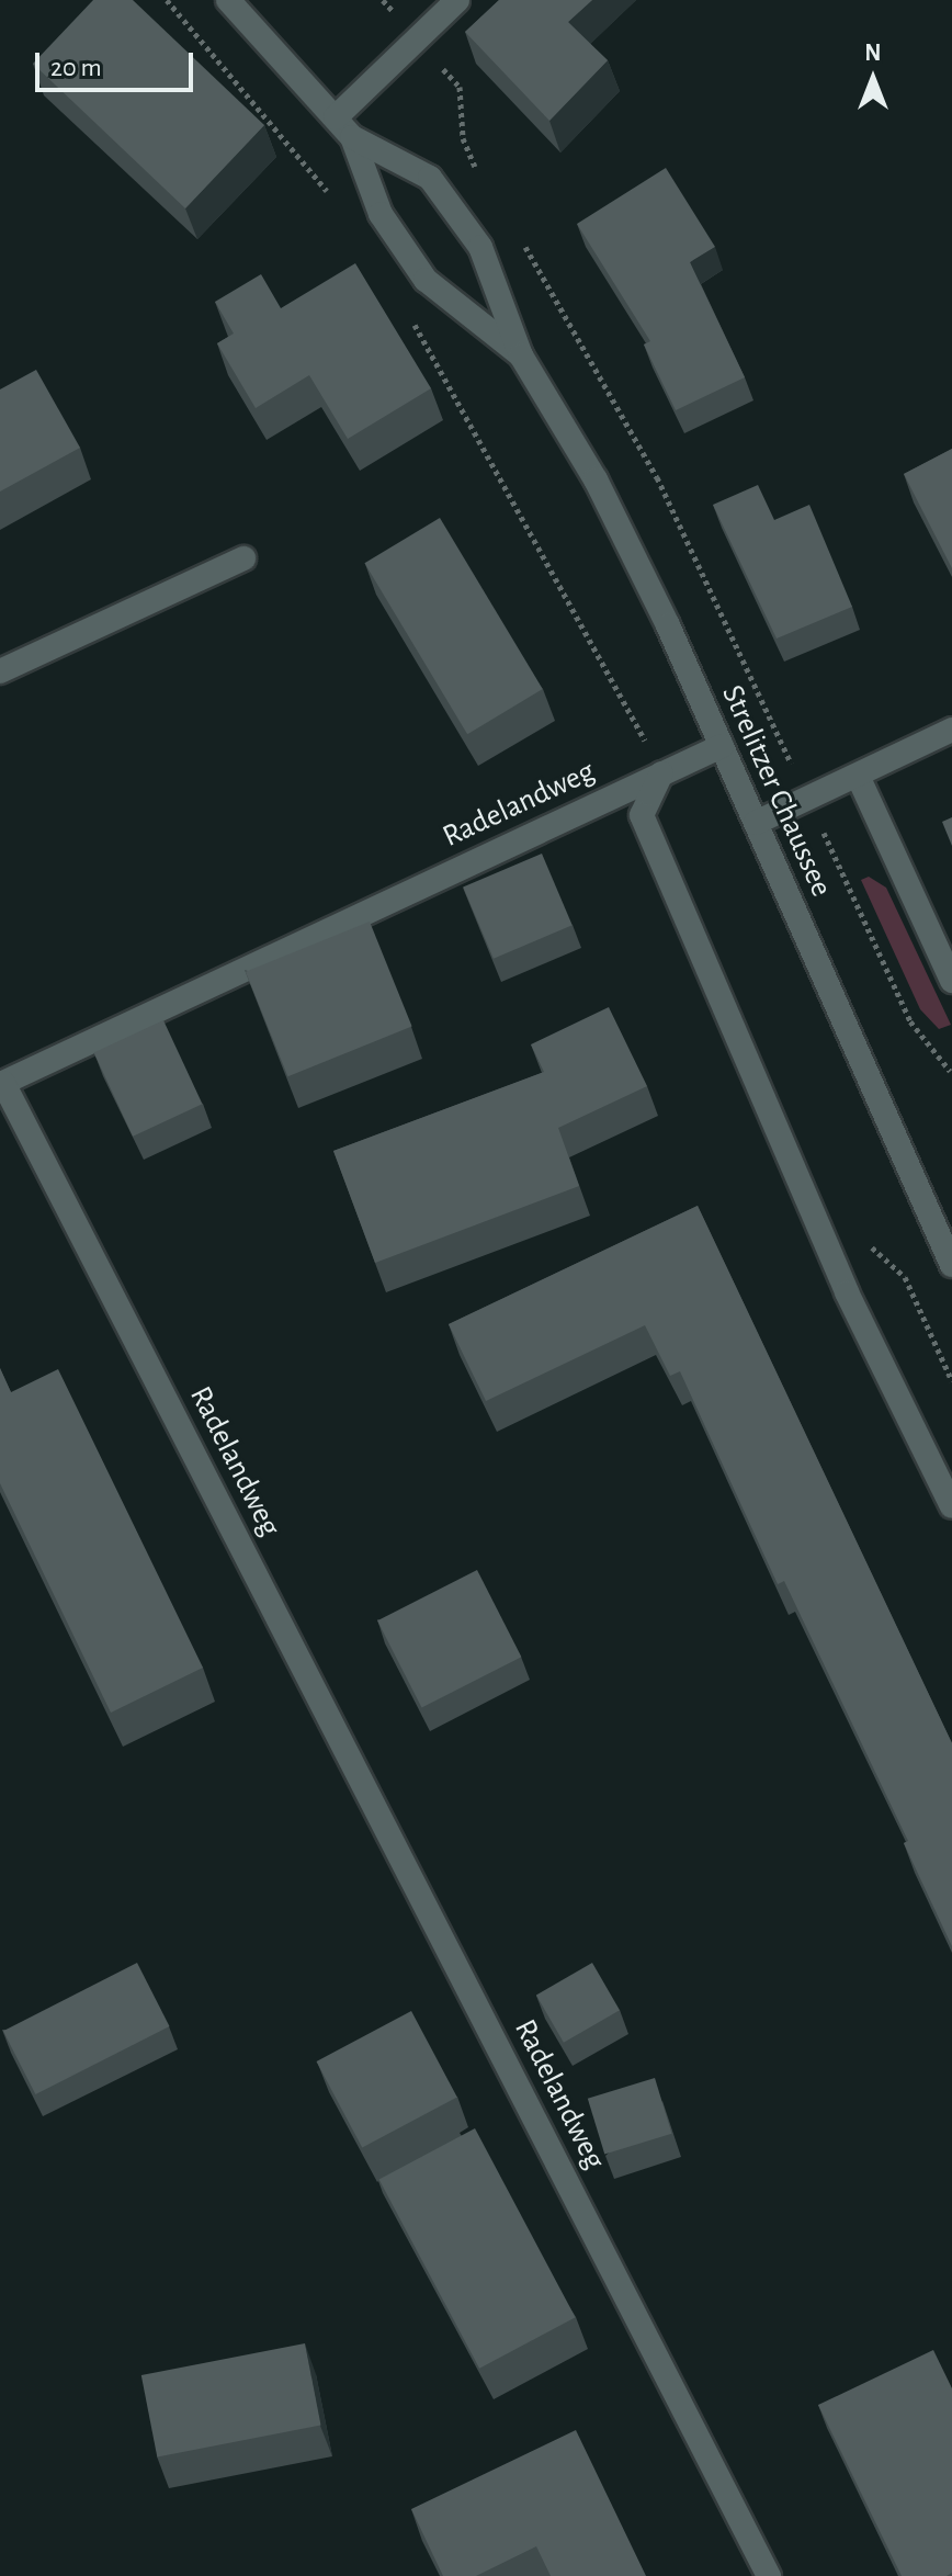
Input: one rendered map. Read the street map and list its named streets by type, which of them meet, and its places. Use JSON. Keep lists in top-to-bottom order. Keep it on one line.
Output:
{"streets":{"street":["Strelitzer Chaussee","Radelandweg"]},"crossings":[["Strelitzer Chaussee","Radelandweg"]],"scale_bar":"20 m","north":"top"}
